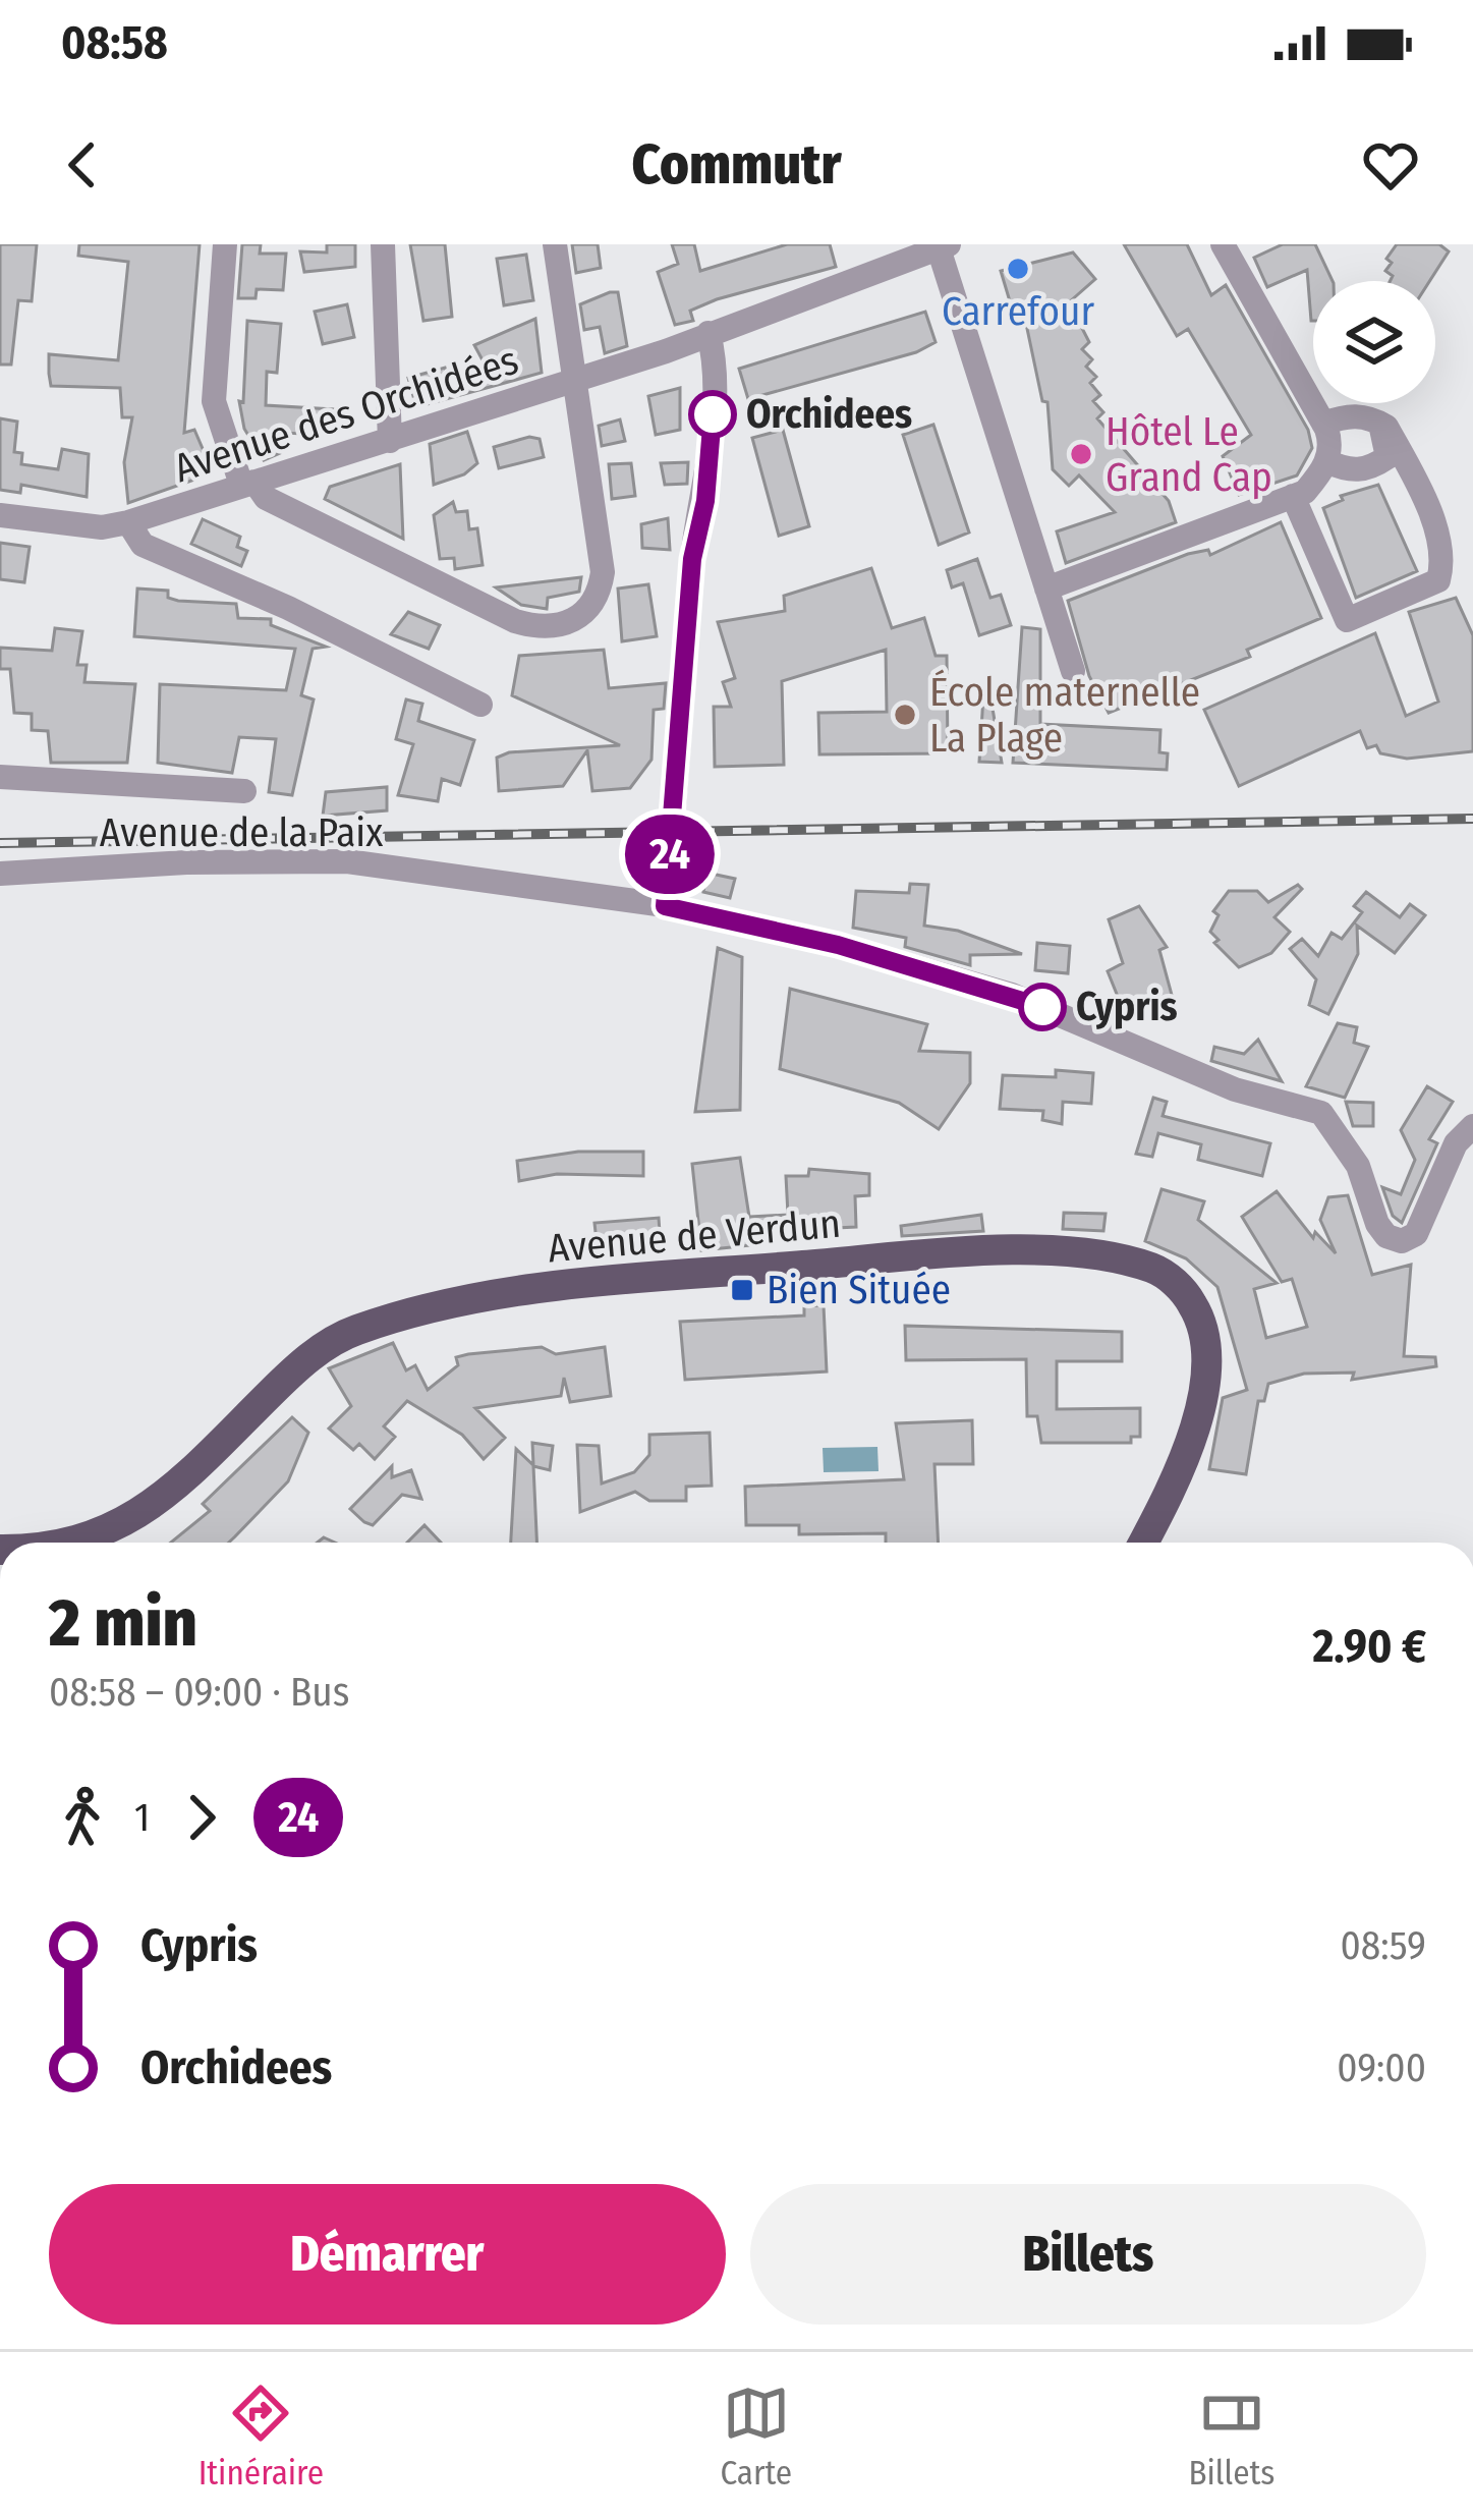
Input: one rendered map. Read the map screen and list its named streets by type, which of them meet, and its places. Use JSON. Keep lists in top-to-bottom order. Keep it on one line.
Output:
{"streets":{"main road":["Avenue de Verdun"],"street":["Avenue des Orchidées","Avenue de la Paix"]},"places":{"other":["Carrefour","Orchidees","Hôtel Le Grand Cap","École maternelle La Plage","Cypris"],"transit":["Bien Située"]},"lines":["bus line 24"],"page":{"status":"08:58","header":"Commutr","on_map":"24","heading":["2 min","08:58 – 09:00 · Bus","2.90 €"],"legs":["1","24"],"list":[{"name":"Cypris","value":"08:59"},{"name":"Orchidees","value":"09:00"}],"buttons":["Démarrer","Billets"],"tabs":["Itinéraire","Carte","Billets"]}}
